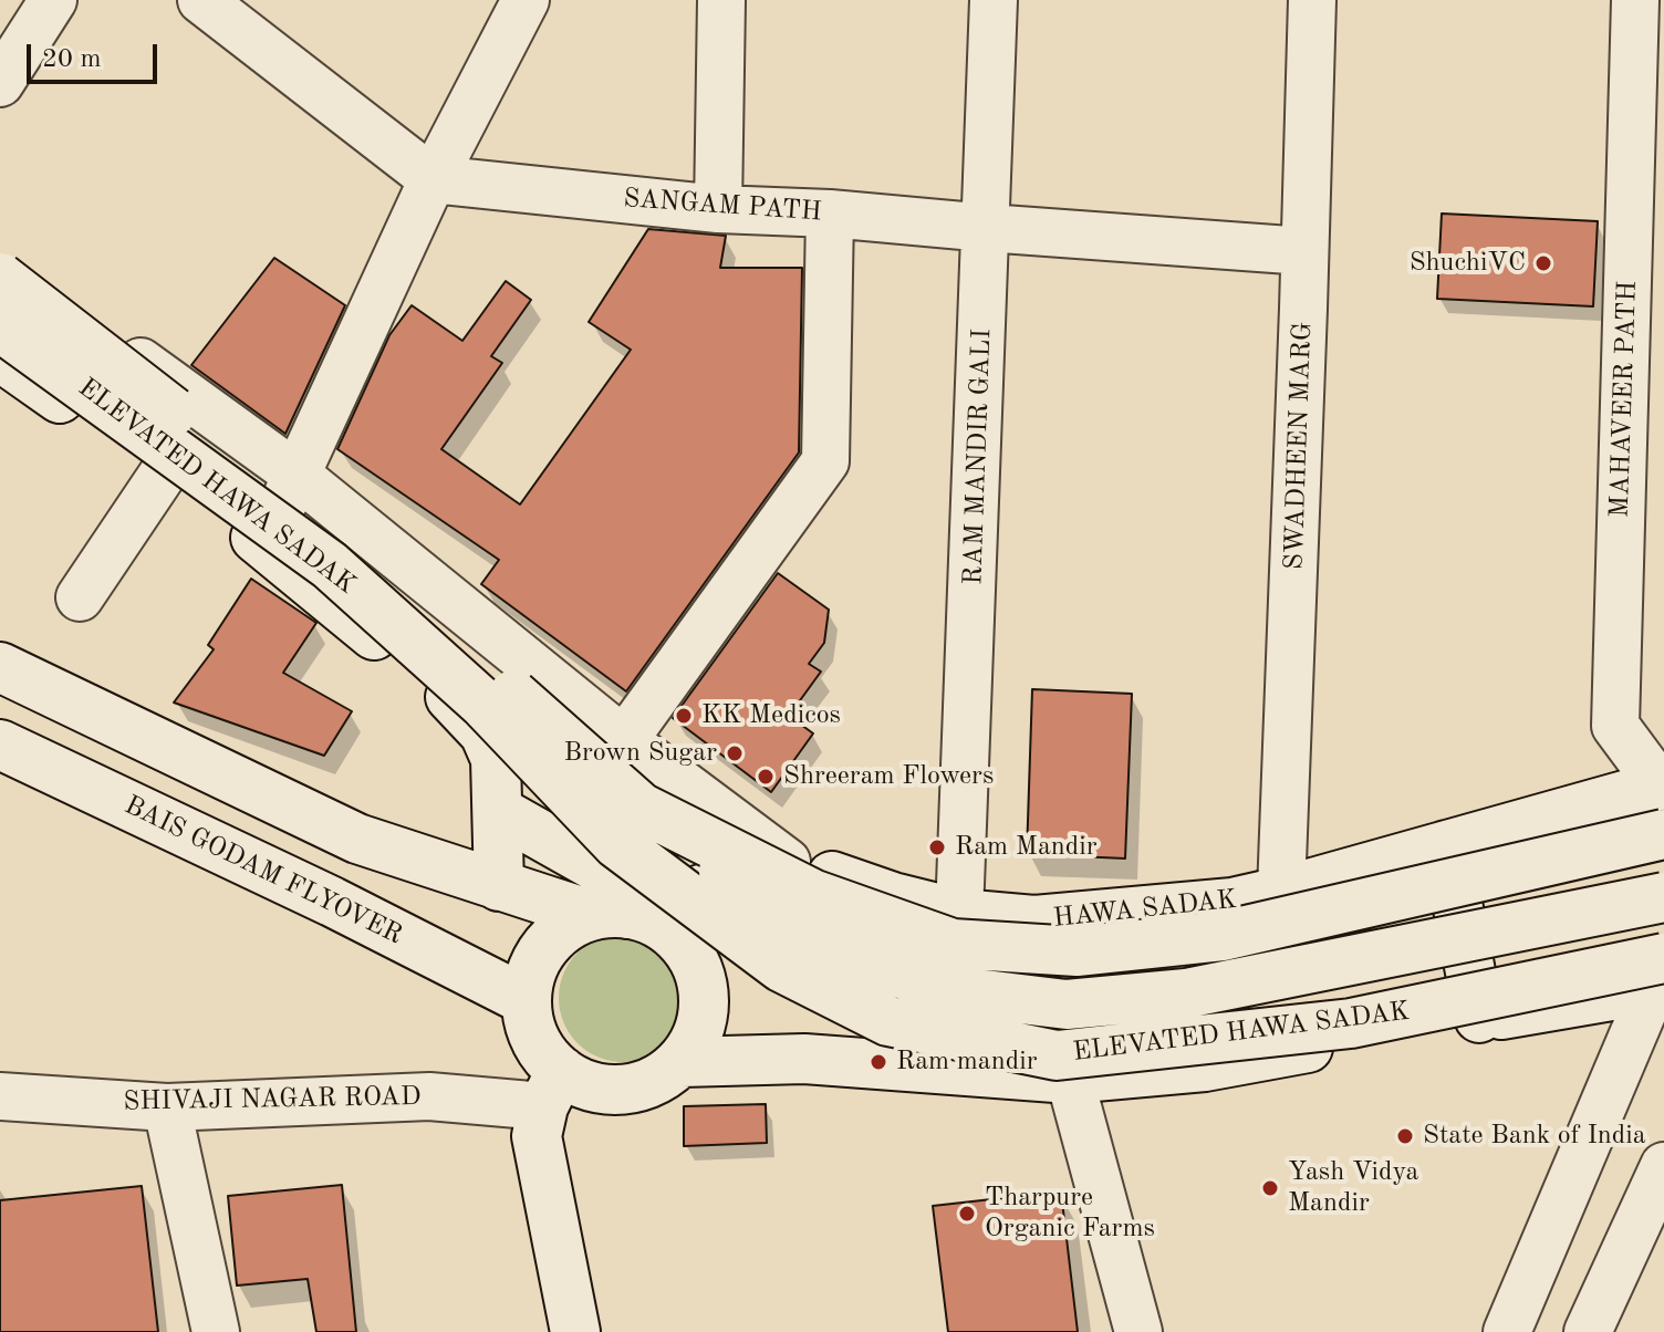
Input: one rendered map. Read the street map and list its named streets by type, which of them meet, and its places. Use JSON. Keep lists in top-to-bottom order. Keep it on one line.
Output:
{"streets":{"main road":["ELEVATED HAWA SADAK","BAIS GODAM FLYOVER","HAWA SADAK"],"street":["SANGAM PATH","MAHAVEER PATH","SWADHEEN MARG","RAM MANDIR GALI","SHIVAJI NAGAR ROAD"]},"crossings":[["SANGAM PATH","SWADHEEN MARG"],["SANGAM PATH","RAM MANDIR GALI"],["MAHAVEER PATH","HAWA SADAK"],["SWADHEEN MARG","HAWA SADAK"],["RAM MANDIR GALI","HAWA SADAK"],["BAIS GODAM FLYOVER","SHIVAJI NAGAR ROAD"]],"places":["ShuchiVC","KK Medicos","Brown Sugar","Shreeram Flowers","Ram Mandir","Ram mandir","State Bank of India","Yash Vidya Mandir","Tharpure Organic Farms"],"scale_bar":"20 m"}
